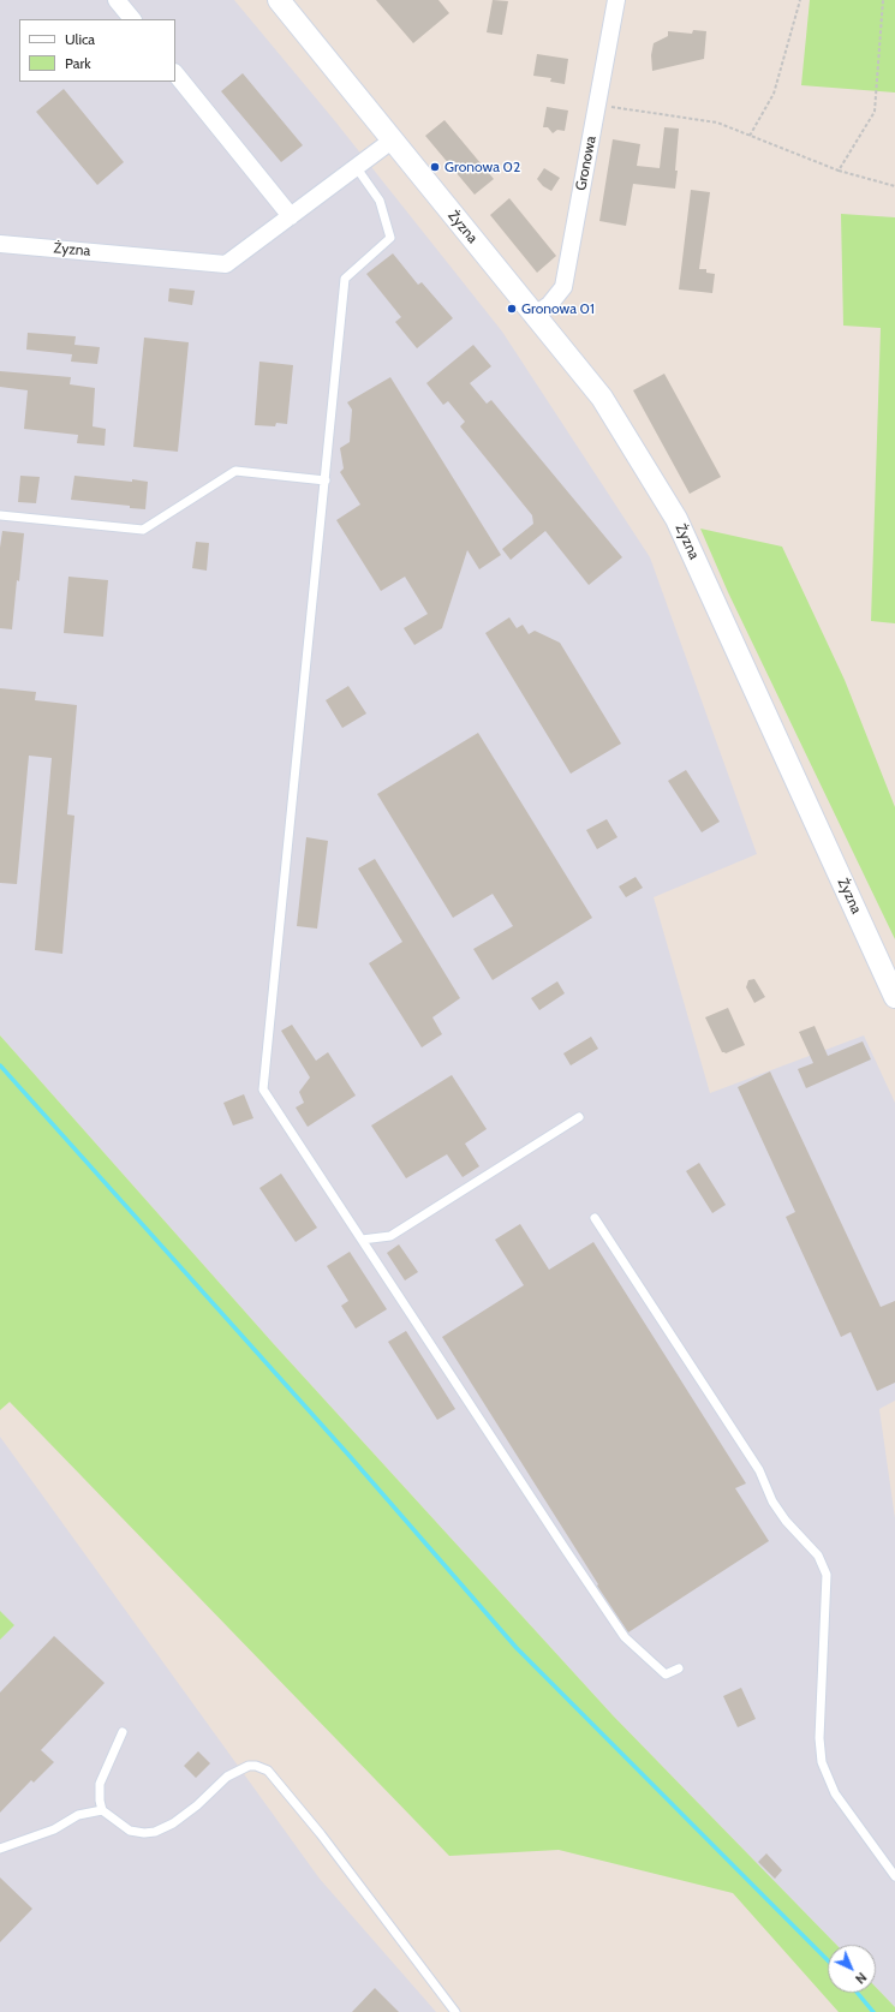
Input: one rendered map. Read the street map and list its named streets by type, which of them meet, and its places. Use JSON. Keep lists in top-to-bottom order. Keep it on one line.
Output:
{"streets":{"street":["Gronowa","Żyzna"]},"crossings":[["Gronowa","Żyzna"]],"places":["Gronowa 02","Gronowa 01"],"legend":["Ulica","Park"],"north":"bottom right"}
